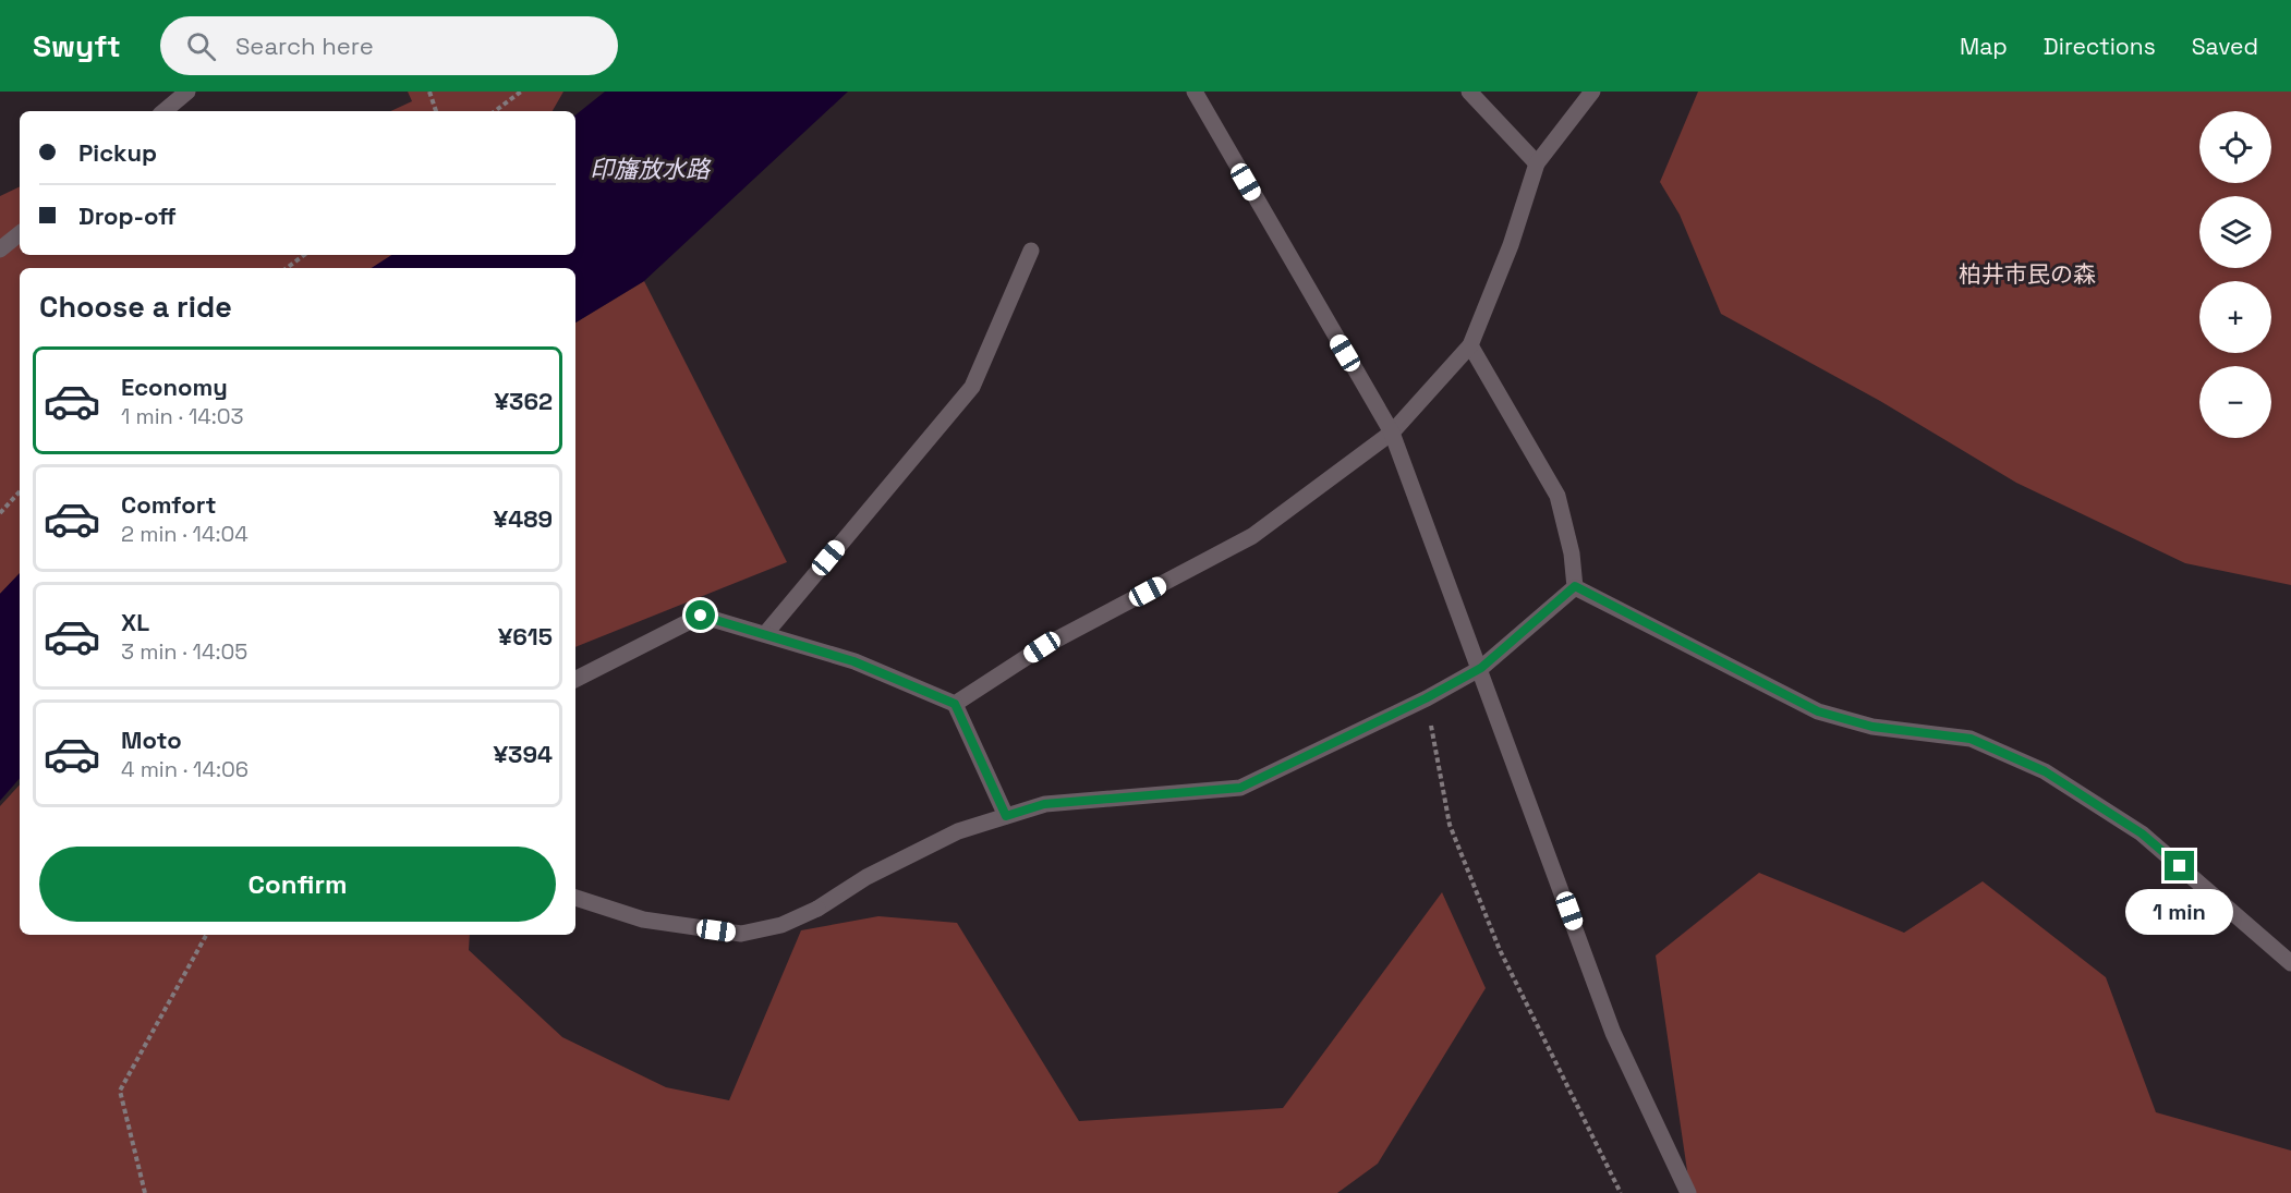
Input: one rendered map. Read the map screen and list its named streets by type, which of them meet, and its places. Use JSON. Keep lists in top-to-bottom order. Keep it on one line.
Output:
{"water":["印旛放水路"],"parks":["柏井市民の森"],"page":{"header":"Swyft","search":"Search here","nav":["Map","Directions","Saved"],"map_buttons":["+","−"],"banner":["Pickup","Drop-off"],"heading":"Choose a ride","list":[{"name":"Economy","note":"1 min · 14:03","value":"¥362"},{"name":"Comfort","note":"2 min · 14:04","value":"¥489"},{"name":"XL","note":"3 min · 14:05","value":"¥615"},{"name":"Moto","note":"4 min · 14:06","value":"¥394"}],"buttons":"Confirm","bubble":"1 min"}}
